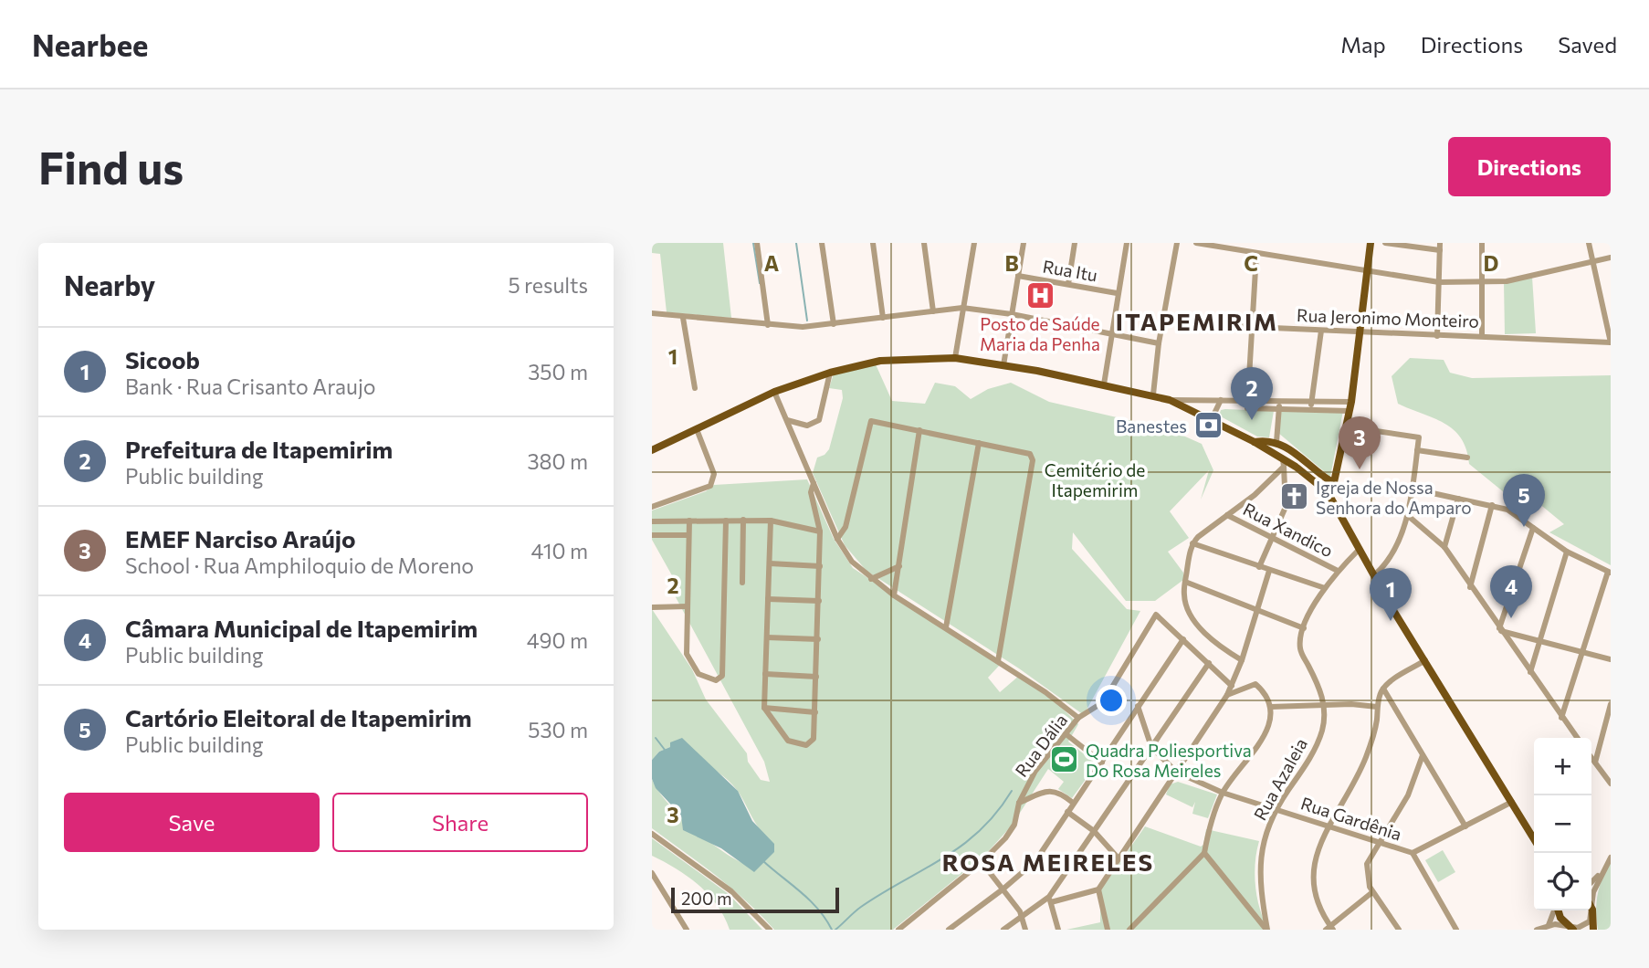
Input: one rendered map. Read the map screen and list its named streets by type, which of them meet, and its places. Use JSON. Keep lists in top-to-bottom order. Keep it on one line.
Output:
{"streets":{"street":["Rua Itu","Rua Jeronimo Monteiro","Rua Xandico","Rua Dália","Rua Azaleia","Rua Gardênia"]},"crossings":[["Rua Azaleia","Rua Gardênia"]],"districts":["ITAPEMIRIM","ROSA MEIRELES"],"parks":["Cemitério de Itapemirim"],"places":{"hospital":["Posto de Saúde Maria da Penha"],"bank":["Banestes"],"church":["Igreja de Nossa Senhora do Amparo"],"sports":["Quadra Poliesportiva Do Rosa Meireles"]},"scale_bar":"200 m","page":{"header":"Nearbee","nav":["Map","Directions","Saved"],"buttons":["Directions",["Save","Share"]],"title":"Find us","heading":["Nearby","5 results"],"list":[{"mark":"1","name":"Sicoob","note":"Bank · Rua Crisanto Araujo","value":"350 m"},{"mark":"2","name":"Prefeitura de Itapemirim","note":"Public building","value":"380 m"},{"mark":"3","name":"EMEF Narciso Araújo","note":"School · Rua Amphiloquio de Moreno","value":"410 m"},{"mark":"4","name":"Câmara Municipal de Itapemirim","note":"Public building","value":"490 m"},{"mark":"5","name":"Cartório Eleitoral de Itapemirim","note":"Public building","value":"530 m"}],"pins":["2","3","5","4","1"],"map_buttons":["+","−"],"scale":"200 m"},"grid":{"columns":["A","B","C","D"],"rows":["1","2","3"]}}
